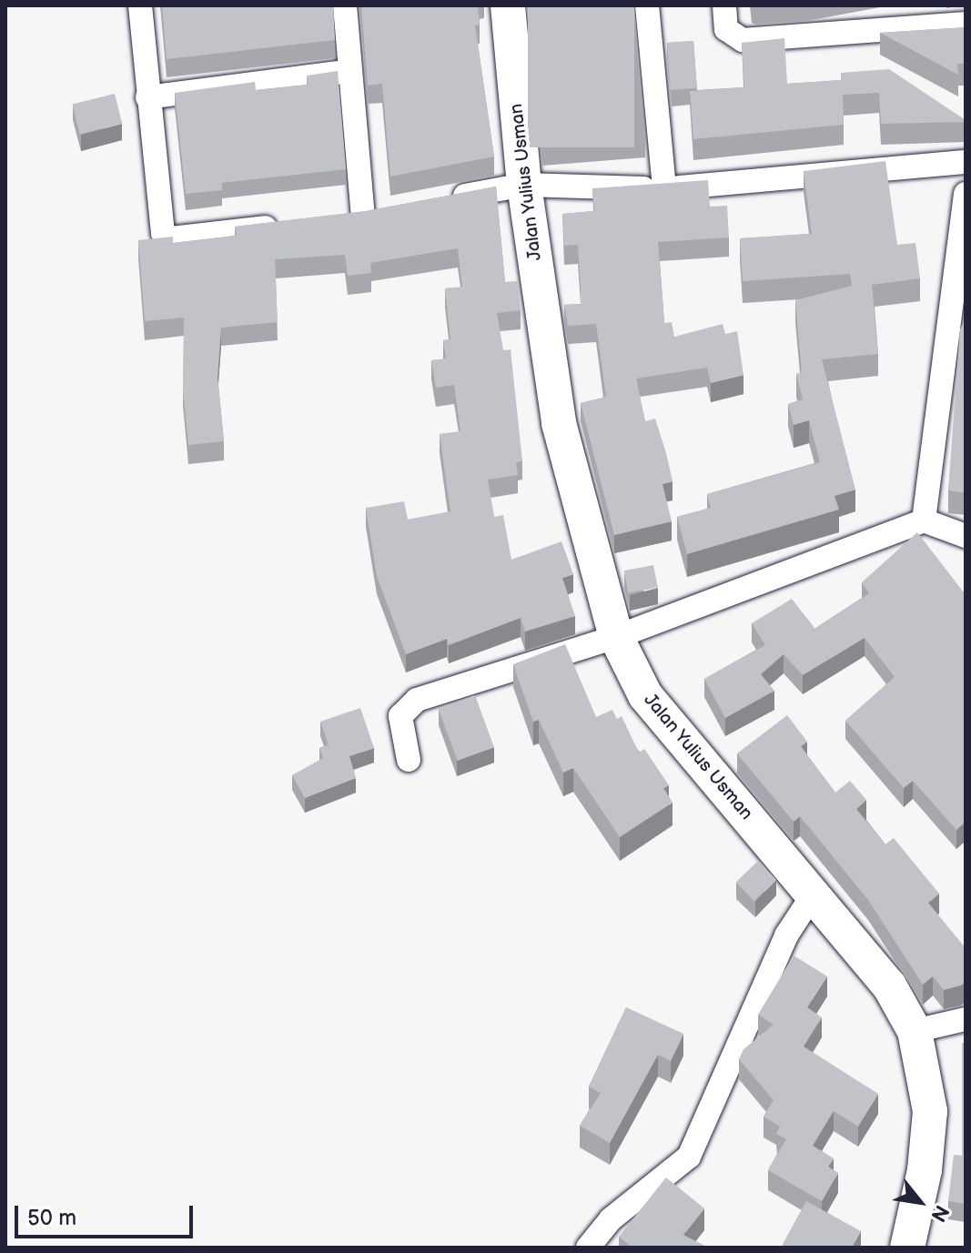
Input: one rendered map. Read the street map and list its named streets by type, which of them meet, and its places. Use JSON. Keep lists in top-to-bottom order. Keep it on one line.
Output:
{"streets":{"street":["Jalan Yulius Usman"]},"scale_bar":"50 m","north":"bottom right"}
